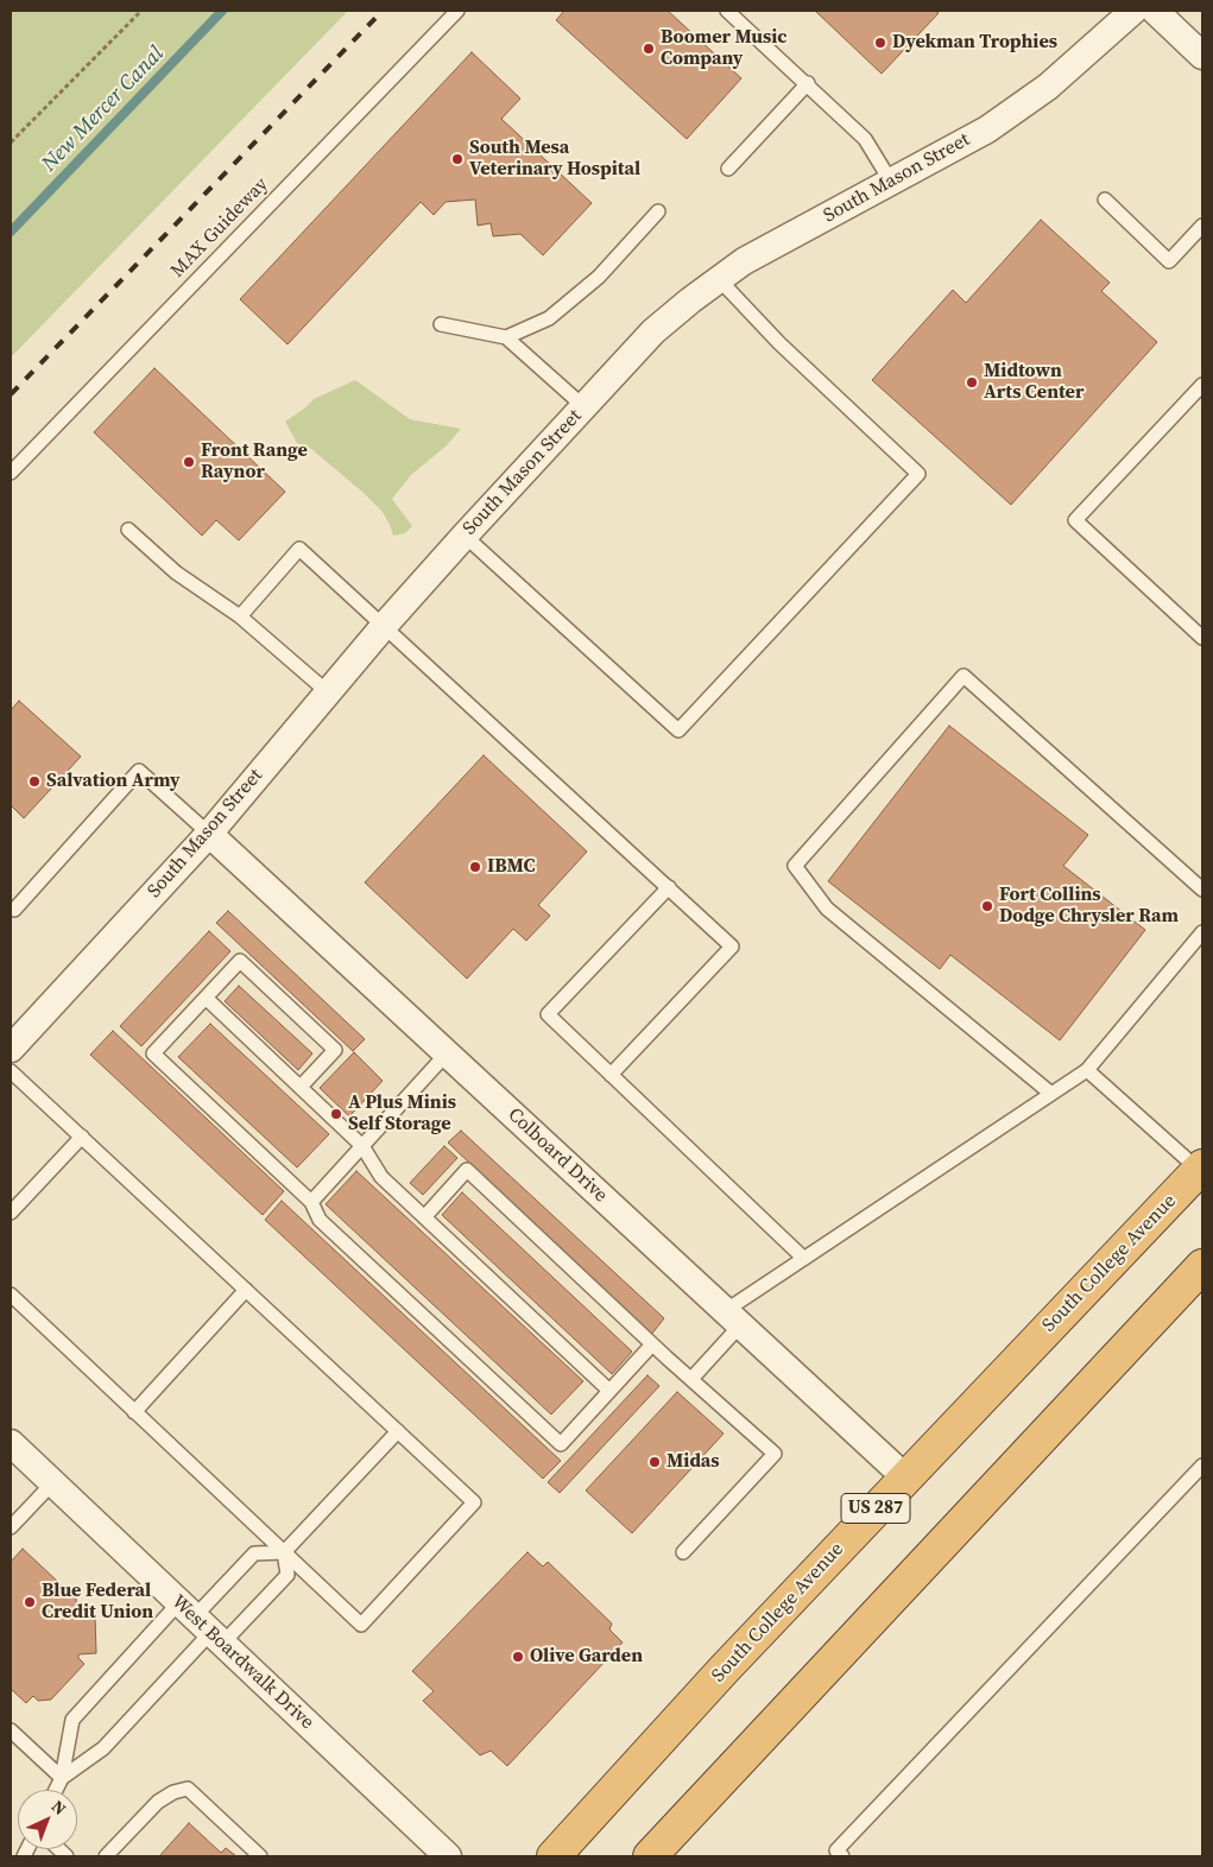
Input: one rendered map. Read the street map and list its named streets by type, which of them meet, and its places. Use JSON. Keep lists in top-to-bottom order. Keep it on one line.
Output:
{"streets":{"highway":["South College Avenue","US 287"],"street":["South Mason Street","Colboard Drive","West Boardwalk Drive"],"lane":["MAX Guideway"]},"crossings":[["South Mason Street","Colboard Drive"],["Colboard Drive","South College Avenue"]],"water":["New Mercer Canal"],"places":["Dyekman Trophies","Boomer Music Company","South Mesa Veterinary Hospital","Midtown Arts Center","Front Range Raynor","Salvation Army","IBMC","Fort Collins Dodge Chrysler Ram","A Plus Minis Self Storage","Midas","Blue Federal Credit Union","Olive Garden"],"north":"top right"}
